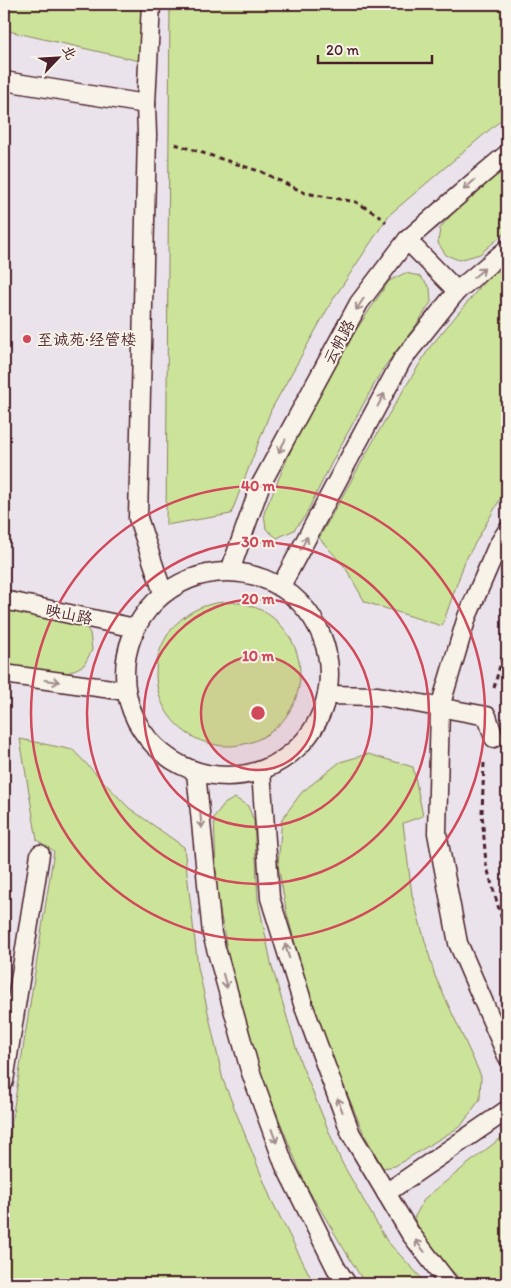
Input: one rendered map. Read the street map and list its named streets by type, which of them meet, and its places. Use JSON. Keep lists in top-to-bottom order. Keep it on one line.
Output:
{"streets":{"lane":["云帆路","映山路"]},"places":["至诚苑·经管楼"],"scale_bar":"20 m","north":"top right","rings":["40 m","30 m","20 m","10 m"]}
